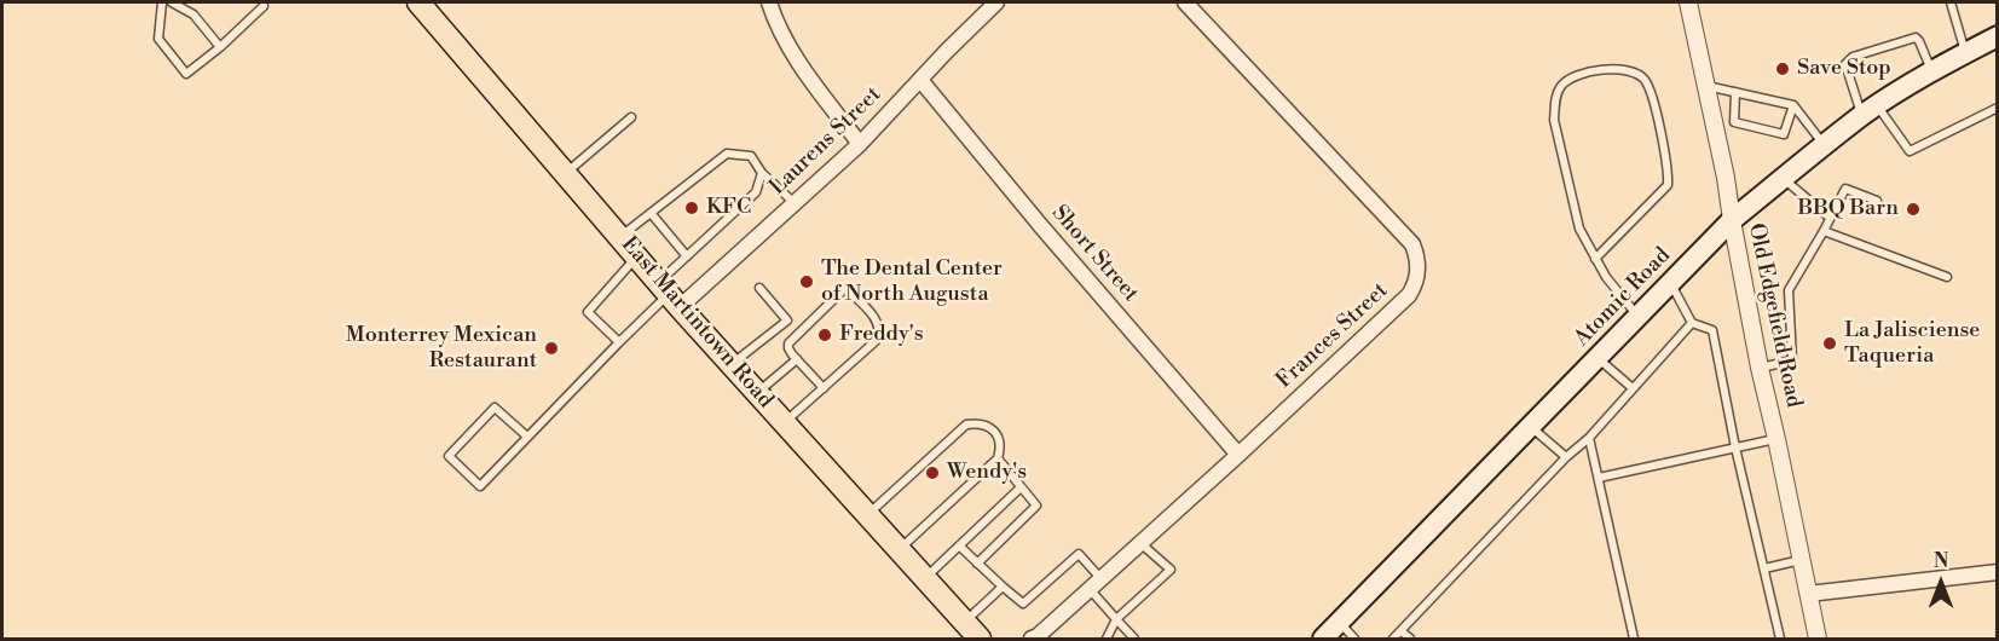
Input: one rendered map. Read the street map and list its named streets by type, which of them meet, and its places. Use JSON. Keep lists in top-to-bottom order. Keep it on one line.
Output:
{"streets":{"main road":["Atomic Road","East Martintown Road"],"street":["Laurens Street","Short Street","Old Edgefield Road","Frances Street"]},"crossings":[["Laurens Street","Short Street"],["Laurens Street","East Martintown Road"],["Short Street","Frances Street"],["Atomic Road","Old Edgefield Road"]],"places":["Save Stop","KFC","BBQ Barn","The Dental Center of North Augusta","Freddy's","La Jalisciense Taqueria","Monterrey Mexican Restaurant","Wendy's"],"north":"top"}
